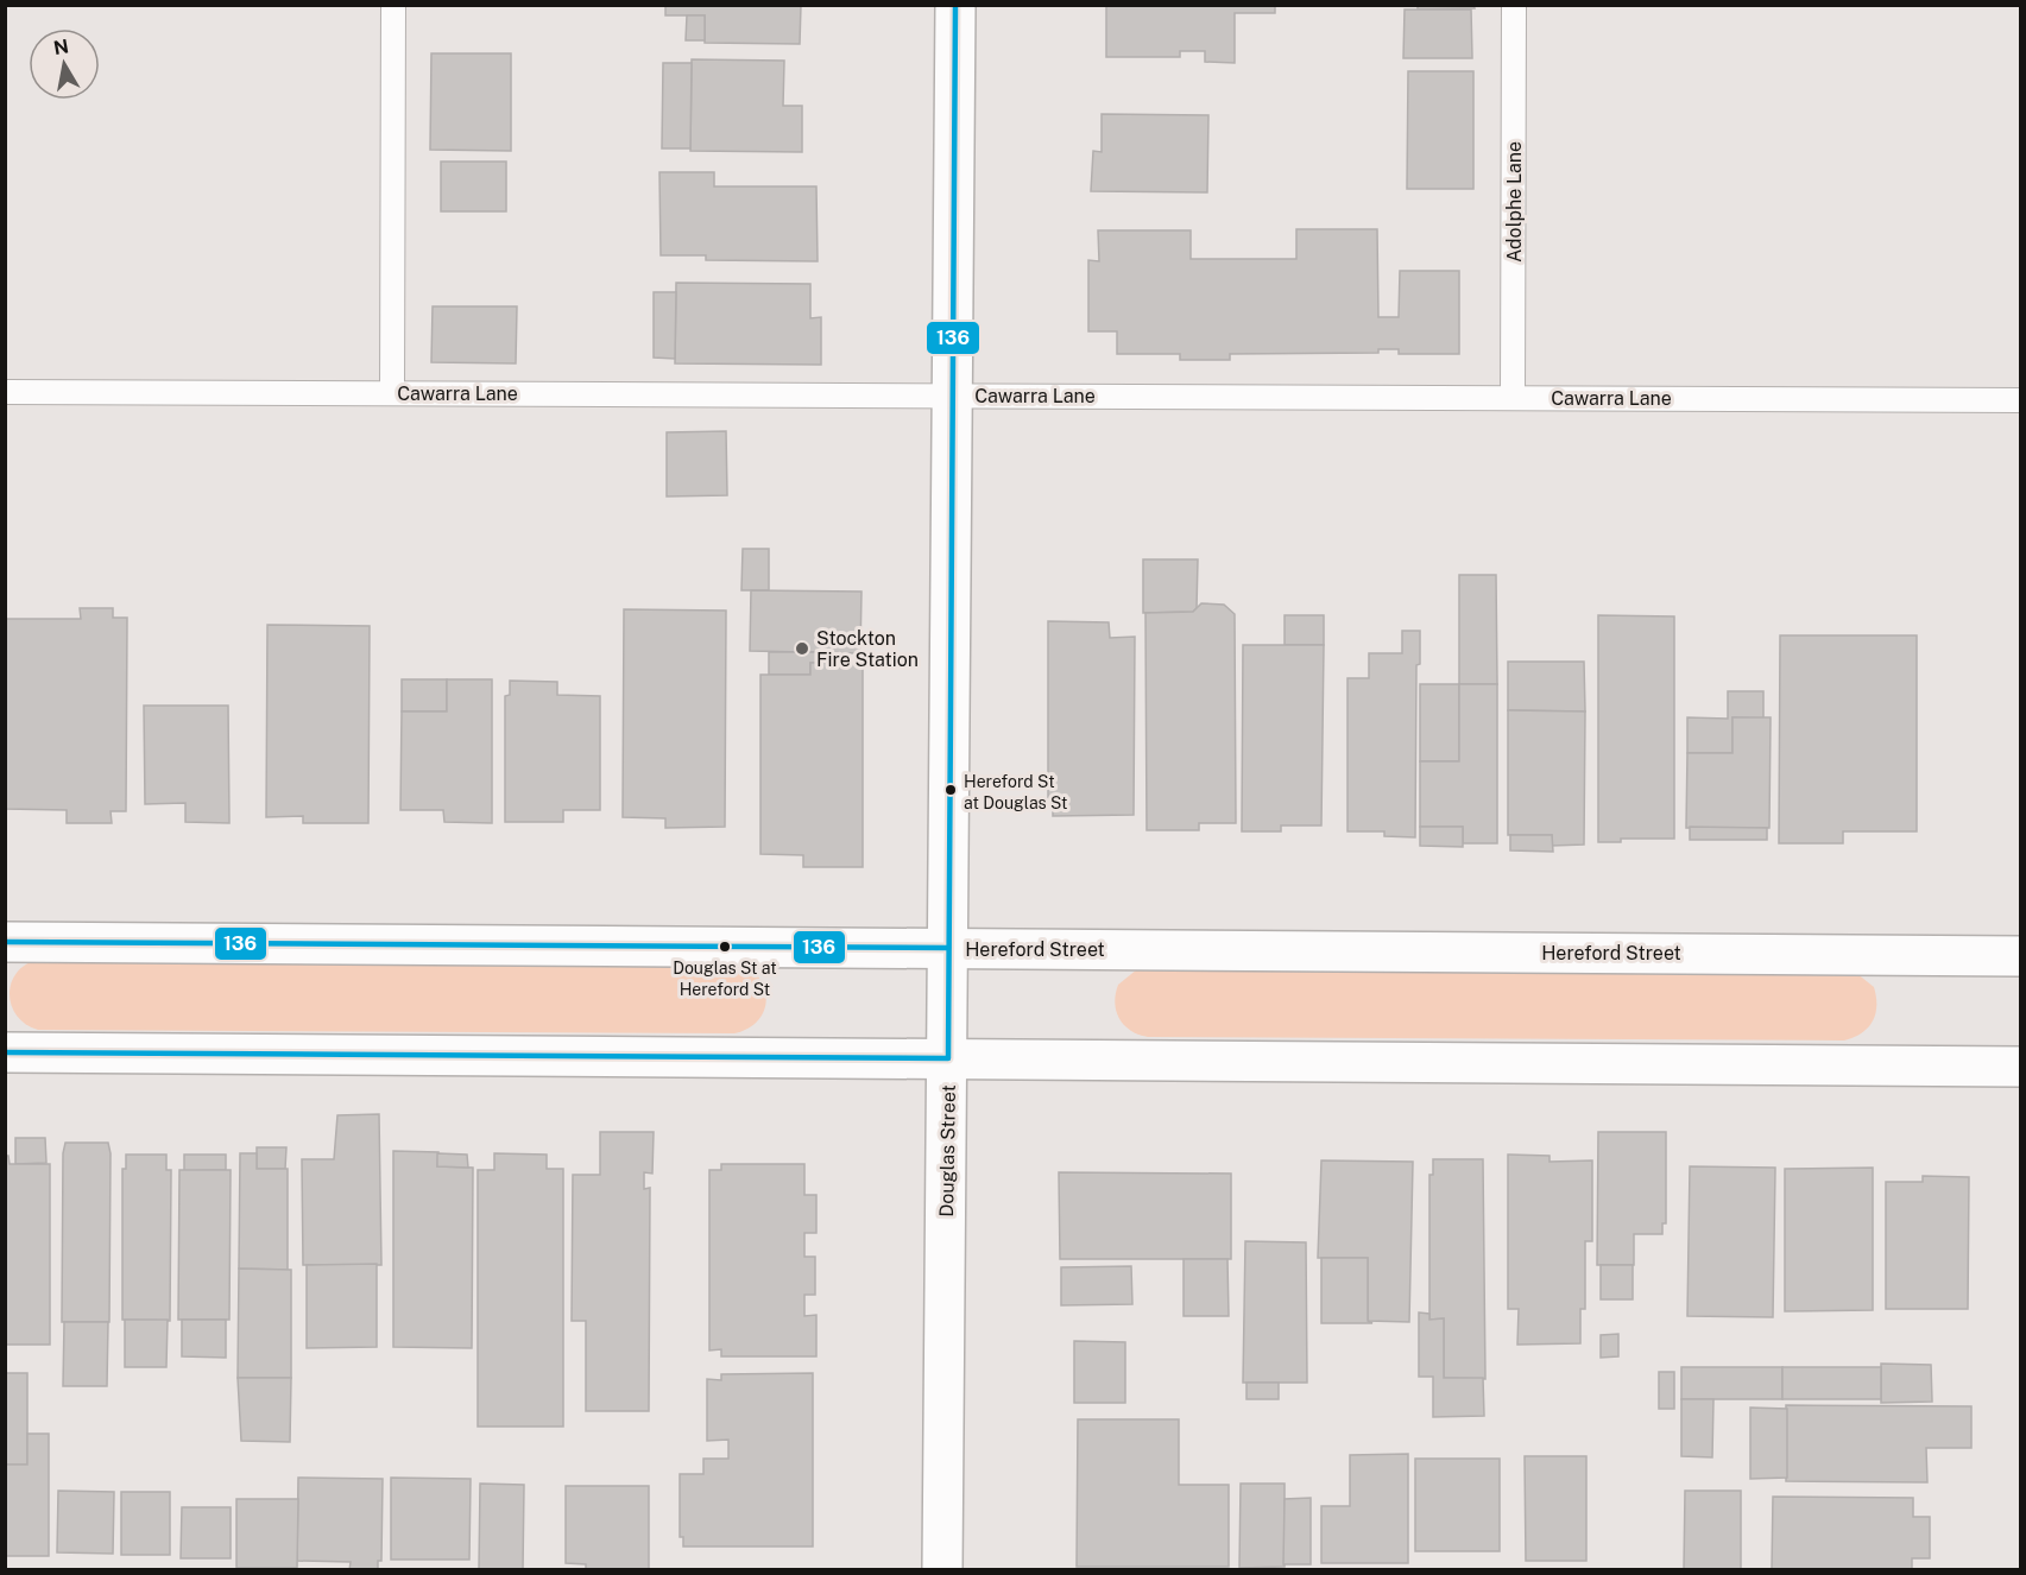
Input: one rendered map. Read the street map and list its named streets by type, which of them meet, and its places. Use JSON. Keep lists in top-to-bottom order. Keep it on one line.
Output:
{"streets":{"street":["Hereford Street","Douglas Street"],"lane":["Adolphe Lane","Cawarra Lane"]},"crossings":[["Adolphe Lane","Cawarra Lane"],["Cawarra Lane","Douglas Street"],["Hereford Street","Douglas Street"]],"places":["Stockton Fire Station","Hereford St at Douglas St","Douglas St at Hereford St"],"lines":["transit line 136"],"north":"top"}
